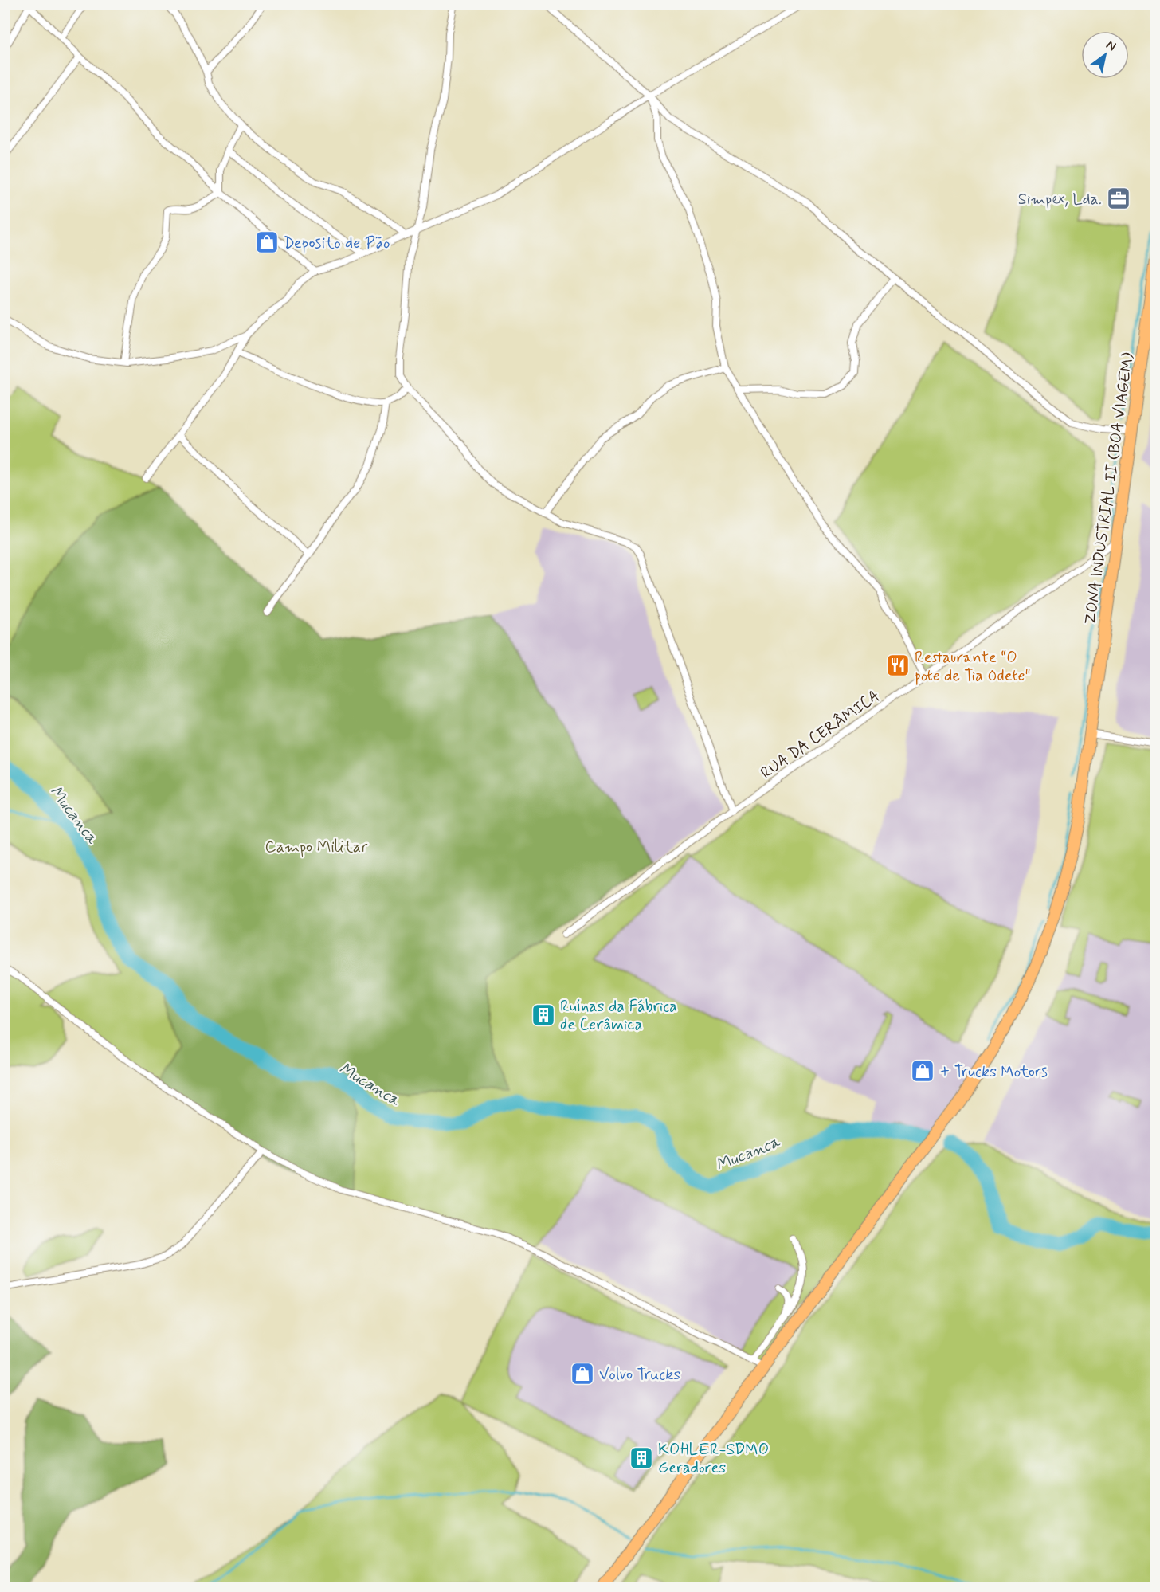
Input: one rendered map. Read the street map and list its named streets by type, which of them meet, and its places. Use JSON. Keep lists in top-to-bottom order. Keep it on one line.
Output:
{"streets":{"main road":["ZONA INDUSTRIAL II (BOA VIAGEM)"],"street":["RUA DA CERÂMICA"]},"crossings":[["ZONA INDUSTRIAL II (BOA VIAGEM)","RUA DA CERÂMICA"]],"water":["Mucanca"],"parks":["Campo Militar"],"places":{"office":["Simpex, Lda."],"shop":["Deposito de Pão","+ Trucks Motors","Volvo Trucks"],"restaurant":["Restaurante “O pote de Tia Odete\""],"building":["Ruínas da Fábrica de Cerâmica","KOHLER-SDMO Geradores"]},"north":"top right"}
